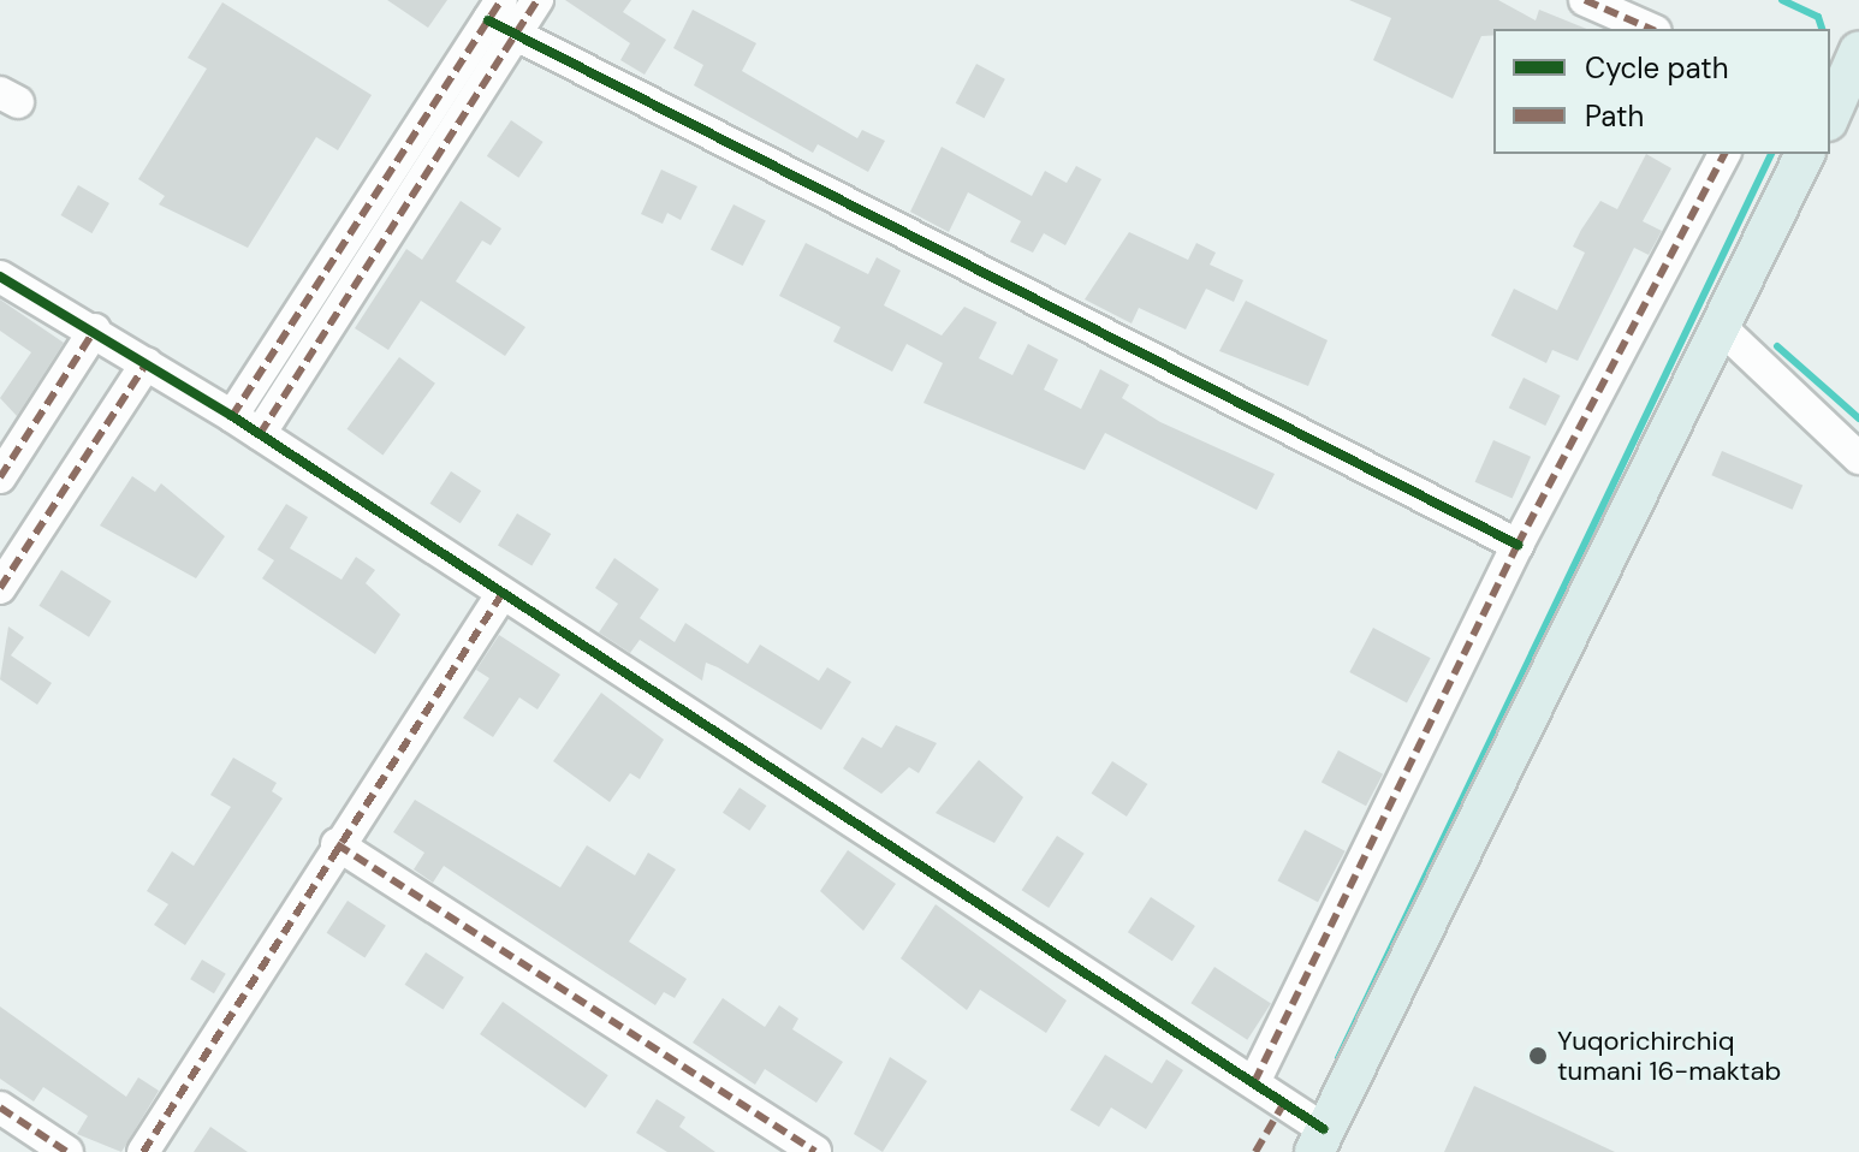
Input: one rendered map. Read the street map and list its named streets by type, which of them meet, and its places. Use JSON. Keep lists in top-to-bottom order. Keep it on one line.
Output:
{"places":["Yuqorichirchiq tumani 16-maktab"],"legend":["Cycle path","Path"]}
